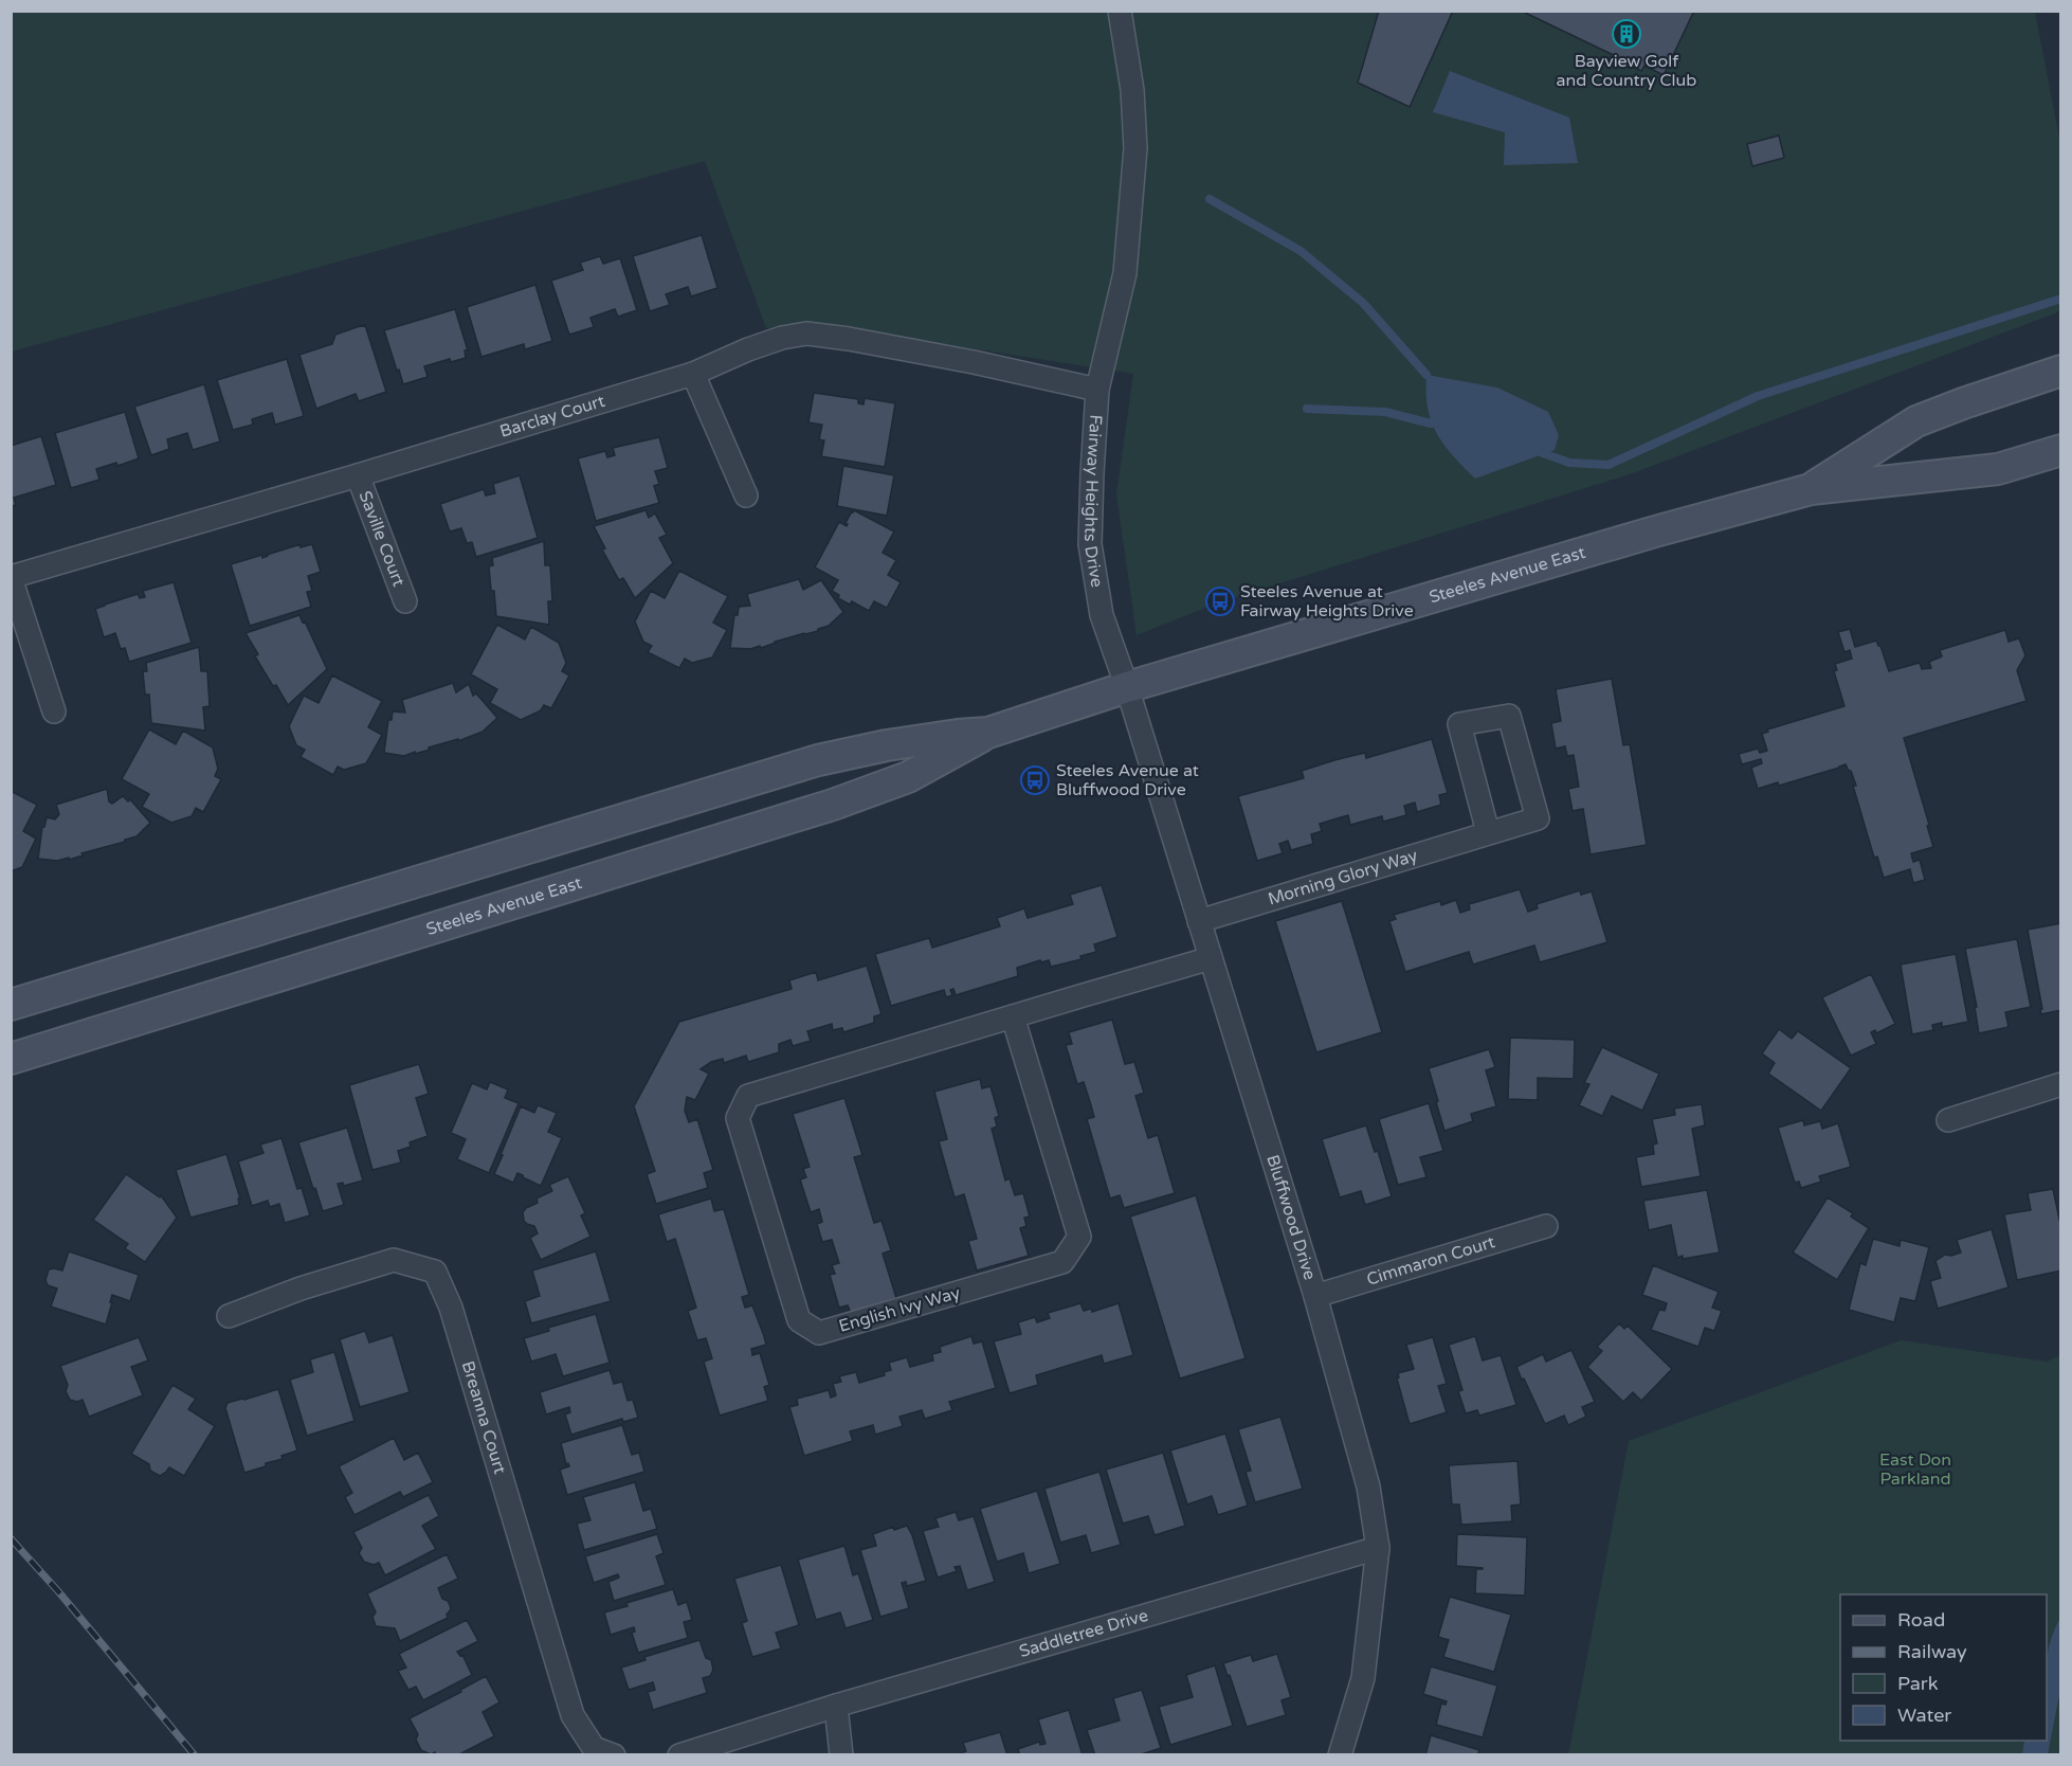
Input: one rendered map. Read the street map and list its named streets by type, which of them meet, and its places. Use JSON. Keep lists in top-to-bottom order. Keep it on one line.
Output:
{"streets":{"main road":["Steeles Avenue East"],"street":["Barclay Court","Fairway Heights Drive","Saville Court","Morning Glory Way","Bluffwood Drive","Cimmaron Court","English Ivy Way","Breanna Court","Saddletree Drive"]},"crossings":[["Barclay Court","Fairway Heights Drive"],["Barclay Court","Saville Court"],["Fairway Heights Drive","Steeles Avenue East"],["Fairway Heights Drive","Bluffwood Drive"],["Steeles Avenue East","Bluffwood Drive"],["Morning Glory Way","Bluffwood Drive"],["Bluffwood Drive","Cimmaron Court"],["Bluffwood Drive","English Ivy Way"],["Bluffwood Drive","Saddletree Drive"]],"parks":["East Don Parkland"],"places":{"building":["Bayview Golf and Country Club"],"bus stop":["Steeles Avenue at Fairway Heights Drive","Steeles Avenue at Bluffwood Drive"]},"legend":["Road","Railway","Park","Water"]}
